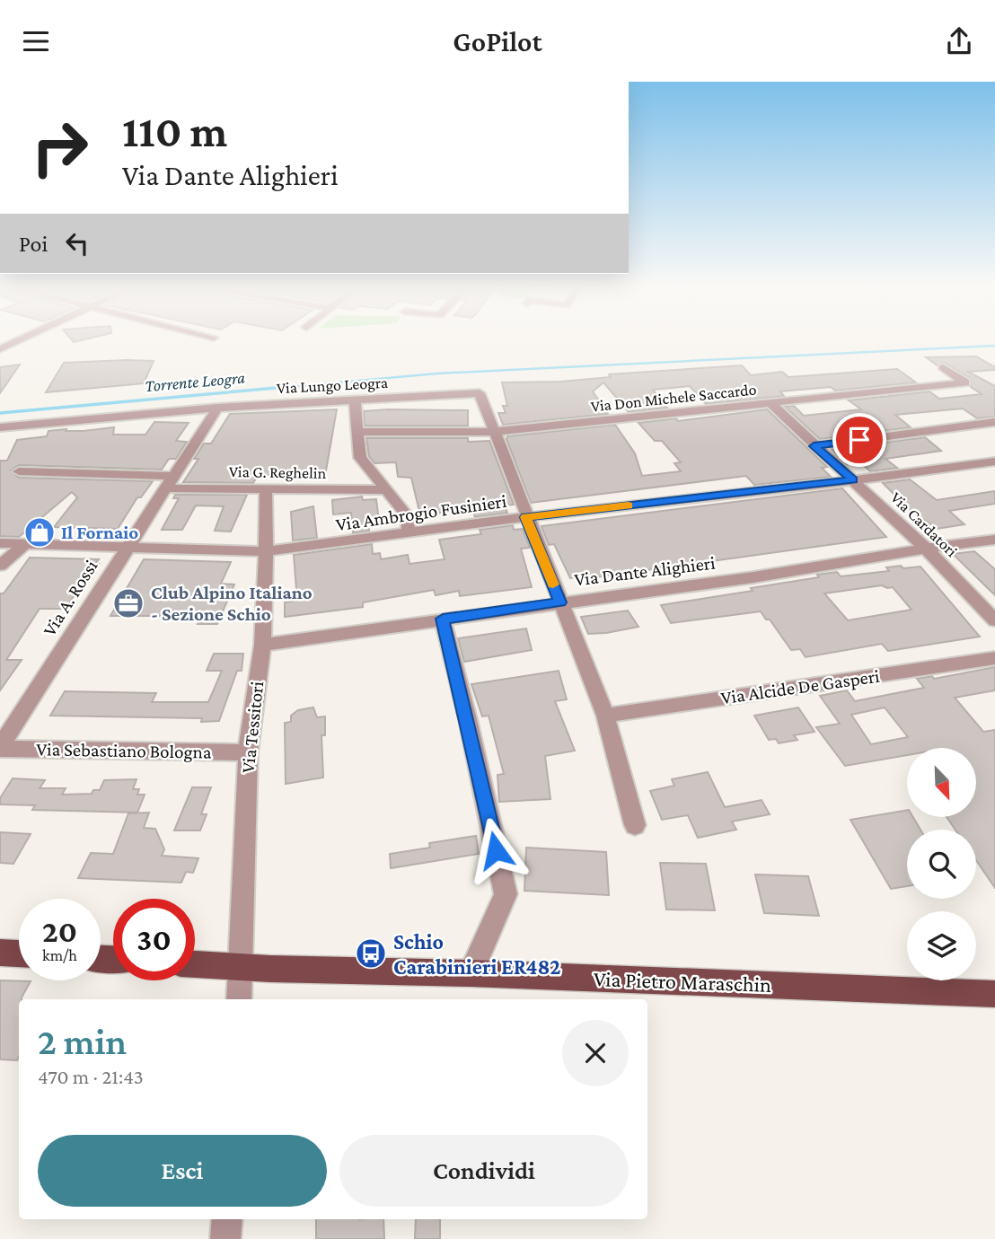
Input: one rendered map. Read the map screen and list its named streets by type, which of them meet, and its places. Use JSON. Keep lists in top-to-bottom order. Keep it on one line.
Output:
{"streets":{"main road":["Via Pietro Maraschin"],"street":["Via Lungo Leogra","Via Don Michele Saccardo","Via G. Reghelin","Via Ambrogio Fusinieri","Via Cardatori","Via Dante Alighieri","Via A. Rossi","Via Alcide De Gasperi","Via Tessitori","Via Sebastiano Bologna"]},"crossings":[["Via Lungo Leogra","Via Don Michele Saccardo"],["Via Lungo Leogra","Via A. Rossi"],["Via Don Michele Saccardo","Via Cardatori"],["Via G. Reghelin","Via A. Rossi"],["Via G. Reghelin","Via Tessitori"],["Via Ambrogio Fusinieri","Via Cardatori"],["Via Ambrogio Fusinieri","Via A. Rossi"],["Via Ambrogio Fusinieri","Via Tessitori"],["Via Cardatori","Via Dante Alighieri"],["Via Dante Alighieri","Via Tessitori"],["Via A. Rossi","Via Sebastiano Bologna"],["Via Tessitori","Via Sebastiano Bologna"],["Via Tessitori","Via Pietro Maraschin"]],"water":["Torrente Leogra"],"places":{"shop":["Il Fornaio"],"office":["Club Alpino Italiano - Sezione Schio"],"bus stop":["Schio Carabinieri ER482"]},"north":"bottom right","page":{"header":"GoPilot","turn":["110 m","Via Dante Alighieri"],"then":"Poi","speed":"20 km/h","limit":"30","heading":["2 min","470 m · 21:43"],"buttons":["Esci","Condividi"]}}
